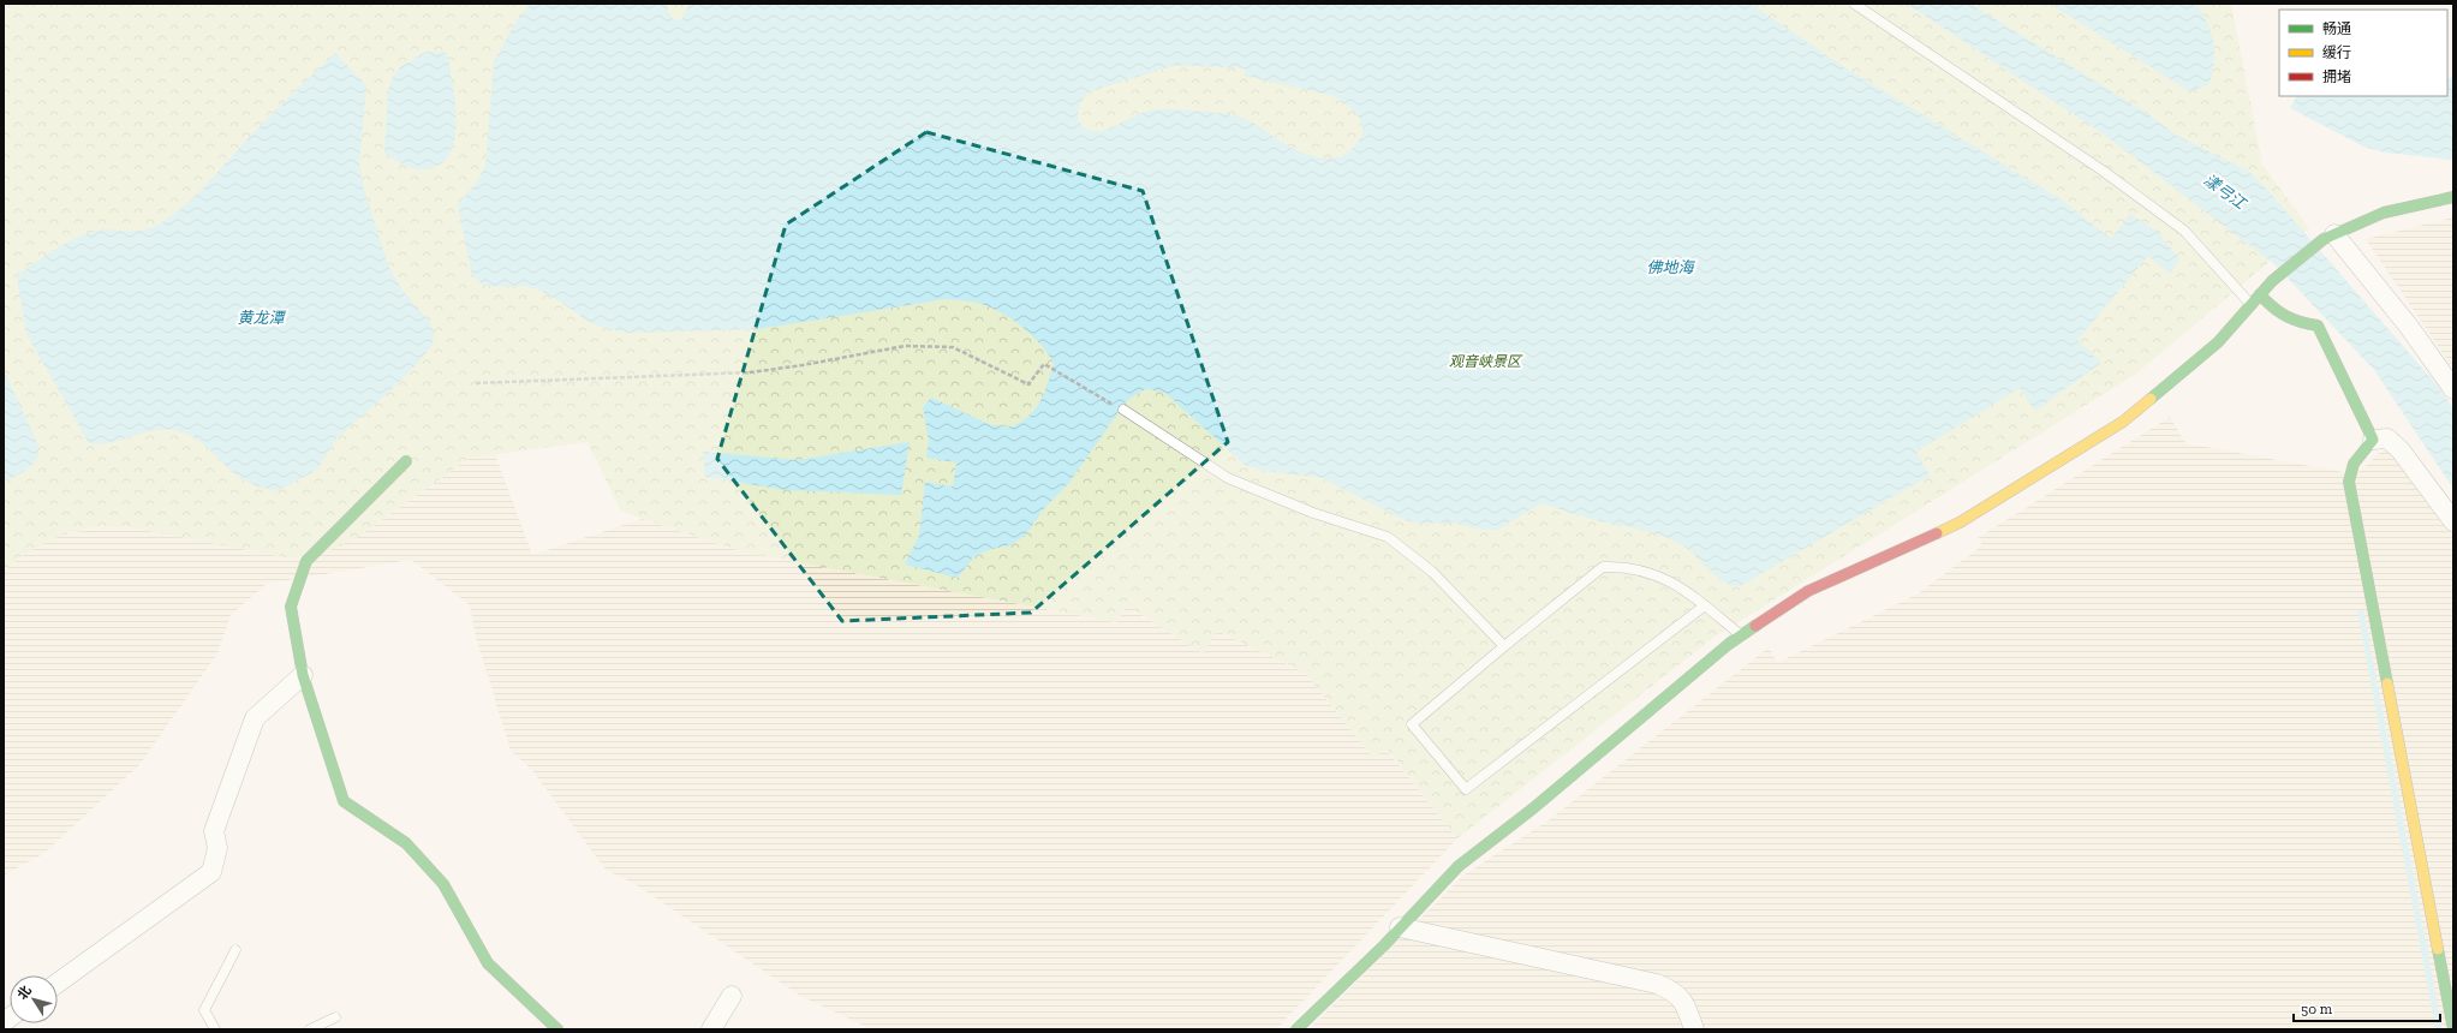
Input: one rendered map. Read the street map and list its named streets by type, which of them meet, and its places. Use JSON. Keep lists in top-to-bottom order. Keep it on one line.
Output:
{"water":["漾弓江","佛地海","黄龙潭"],"parks":["观音峡景区"],"legend":["畅通","缓行","拥堵"],"scale_bar":"50 m","north":"top left"}
